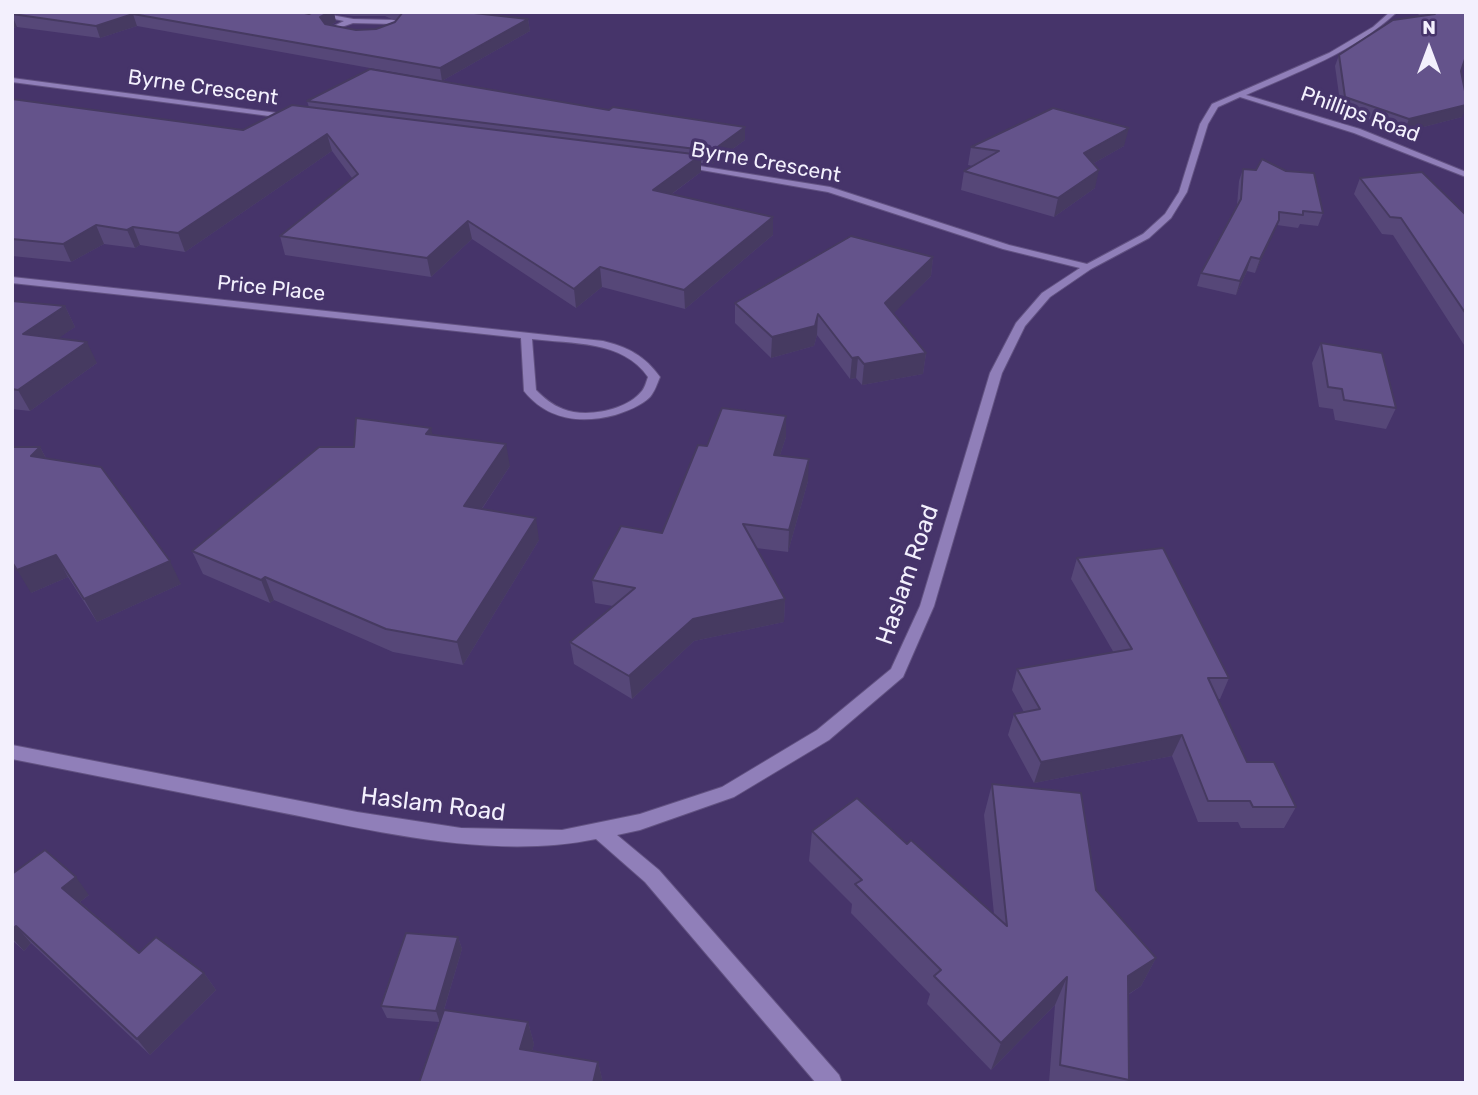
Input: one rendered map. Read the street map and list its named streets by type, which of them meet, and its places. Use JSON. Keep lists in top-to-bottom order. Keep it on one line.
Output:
{"streets":{"street":["Byrne Crescent","Phillips Road","Price Place","Haslam Road"]},"crossings":[["Byrne Crescent","Haslam Road"],["Phillips Road","Haslam Road"]],"north":"top"}
